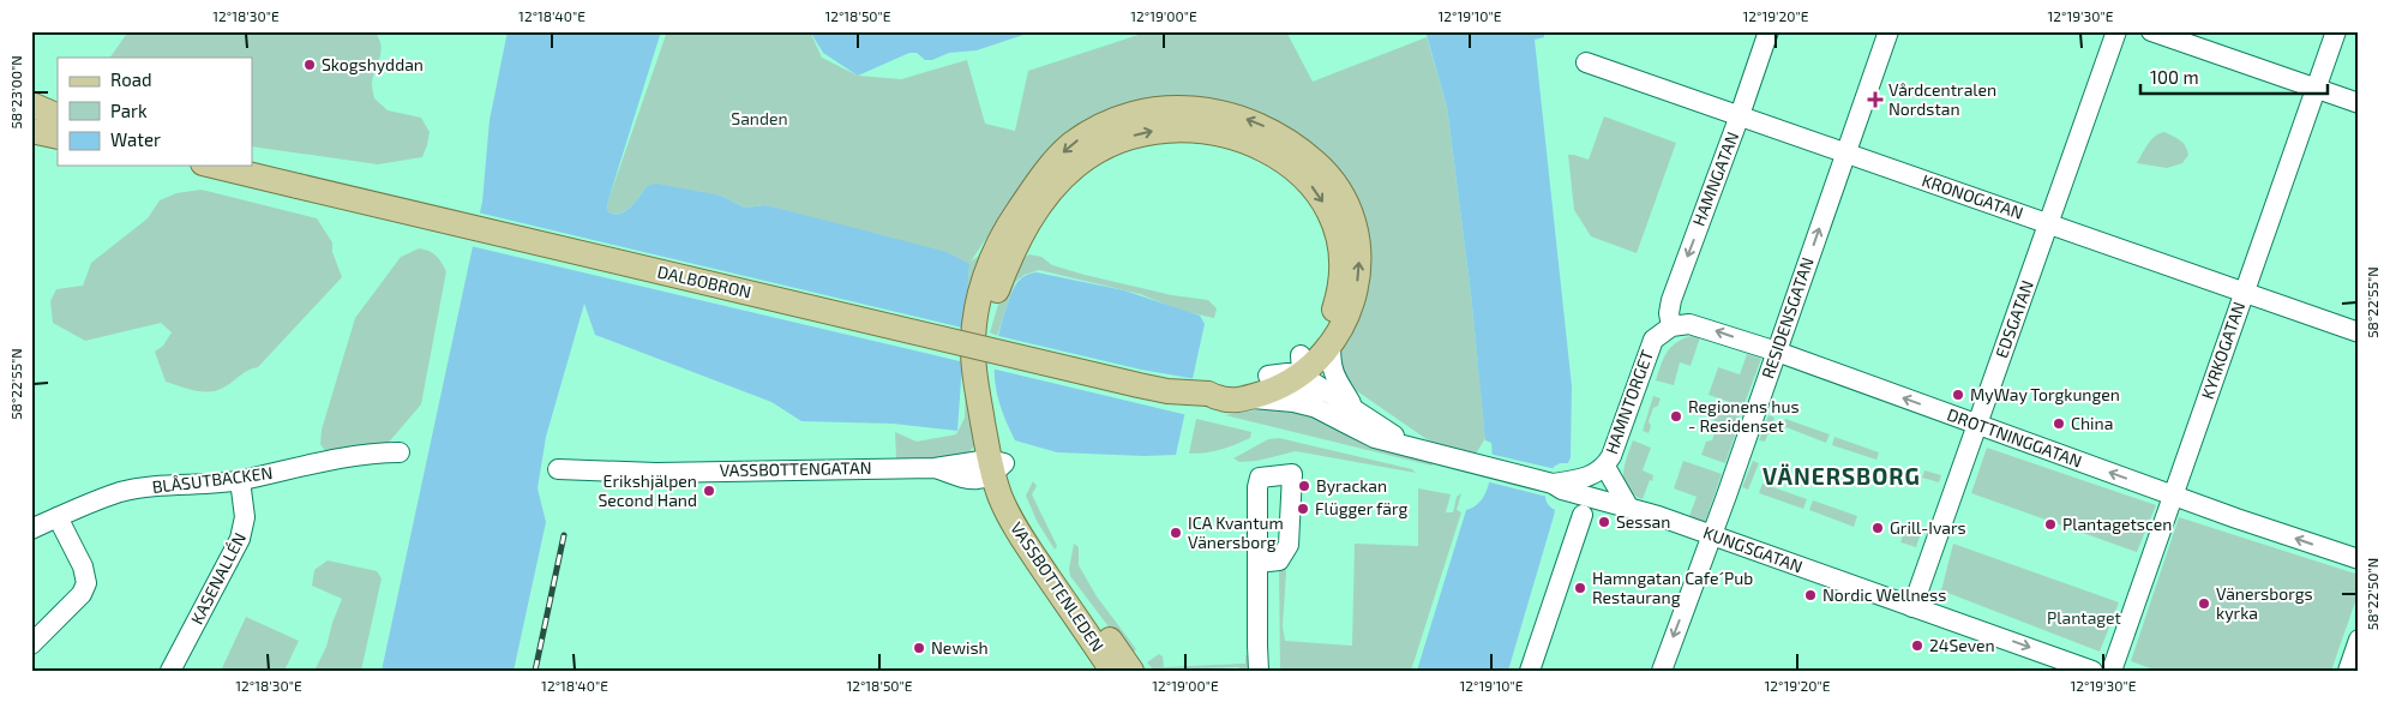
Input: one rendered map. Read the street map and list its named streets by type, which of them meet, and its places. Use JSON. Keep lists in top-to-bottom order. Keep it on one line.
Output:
{"streets":{"main road":["DALBOBRON","VASSBOTTENLEDEN"],"street":["HAMNGATAN","KRONOGATAN","RESIDENSGATAN","EDSGATAN","KYRKOGATAN","HAMNTORGET","DROTTNINGGATAN","VASSBOTTENGATAN","BLÅSUTBACKEN","KUNGSGATAN","KASENALLÉN"]},"crossings":[["HAMNGATAN","KRONOGATAN"],["HAMNGATAN","HAMNTORGET"],["HAMNGATAN","DROTTNINGGATAN"],["KRONOGATAN","RESIDENSGATAN"],["KRONOGATAN","EDSGATAN"],["KRONOGATAN","KYRKOGATAN"],["RESIDENSGATAN","DROTTNINGGATAN"],["RESIDENSGATAN","KUNGSGATAN"],["EDSGATAN","DROTTNINGGATAN"],["EDSGATAN","KUNGSGATAN"],["KYRKOGATAN","DROTTNINGGATAN"],["HAMNTORGET","DROTTNINGGATAN"],["HAMNTORGET","KUNGSGATAN"],["VASSBOTTENGATAN","VASSBOTTENLEDEN"],["BLÅSUTBACKEN","KASENALLÉN"]],"one_way":["HAMNGATAN","DROTTNINGGATAN"],"districts":["VÄNERSBORG"],"parks":["Sanden","Plantaget"],"places":{"other":["Skogshyddan","MyWay Torgkungen","Regionens hus - Residenset","China","Byrackan","Erikshjälpen Second Hand","Flügger färg","Sessan","Plantagetscen","Grill-Ivars","ICA Kvantum Vänersborg","Hamngatan Cafe´Pub Restaurang","Nordic Wellness","Vänersborgs kyrka","24Seven","Newish"],"health":["Vårdcentralen Nordstan"]},"legend":["Road","Park","Water"],"scale_bar":"100 m","coordinates":["12°18'30\"E","12°18'40\"E","12°18'50\"E","12°19'00\"E","12°19'10\"E","12°19'20\"E","12°19'30\"E","58°23'00\"N","58°22'55\"N","58°22'50\"N"]}
